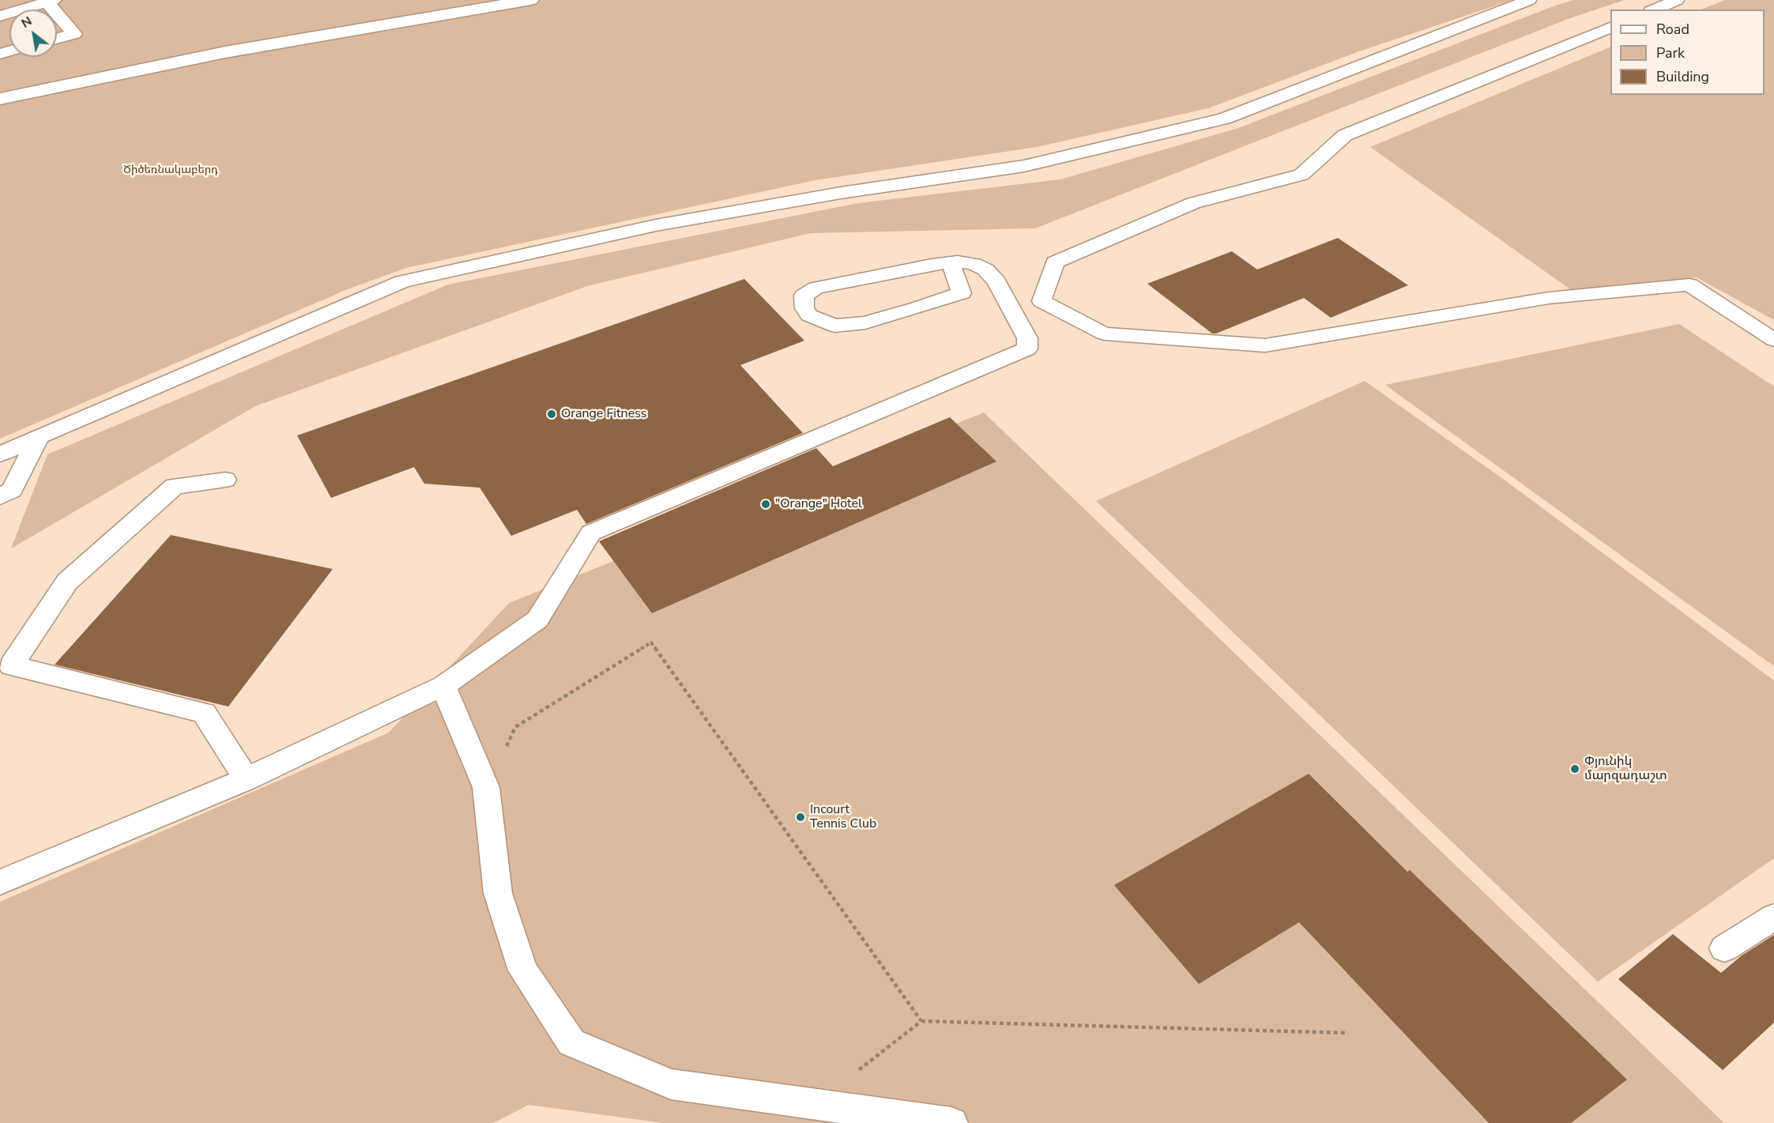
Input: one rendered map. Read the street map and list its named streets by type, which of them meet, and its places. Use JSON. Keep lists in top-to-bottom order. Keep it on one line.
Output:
{"parks":["Ծիծեռնակաբերդ"],"places":["Orange Fitness","\"Orange\" Hotel","Փյունիկ մարզադաշտ","Incourt Tennis Club"],"legend":["Road","Park","Building"],"north":"top left"}
